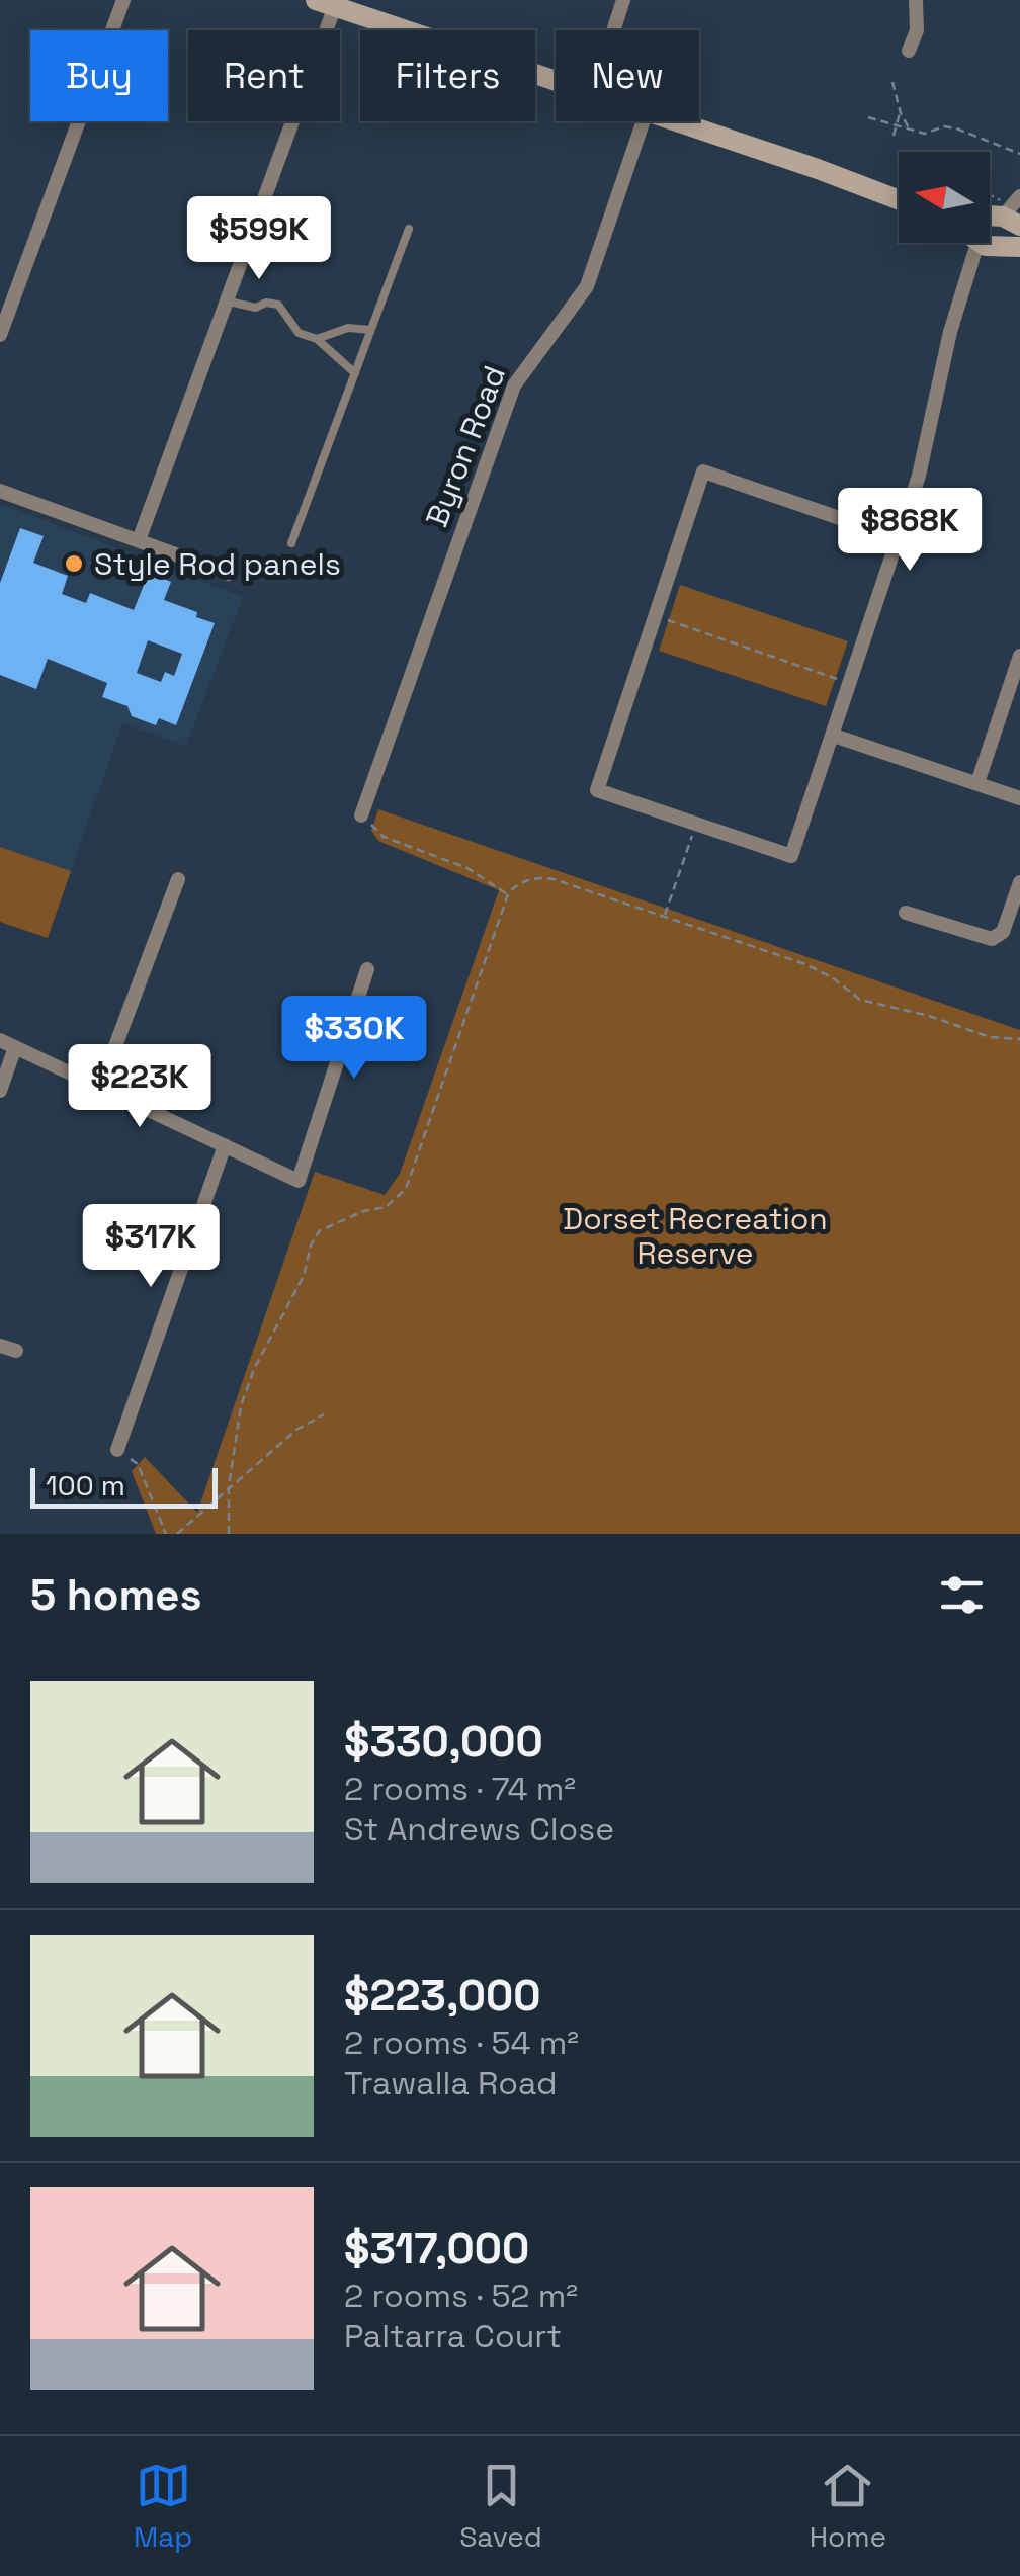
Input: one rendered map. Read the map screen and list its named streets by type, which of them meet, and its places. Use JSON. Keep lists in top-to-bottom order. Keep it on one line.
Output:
{"streets":{"street":["Byron Road"]},"parks":["Dorset Recreation Reserve"],"places":["Style Rod panels"],"scale_bar":"100 m","north":"left","page":{"chip":["Buy","Rent","Filters","New"],"price":["$599K","$868K","$330K","$223K","$317K"],"scale":"100 m","heading":"5 homes","list":[{"name":"$330,000","note":"2 rooms · 74 m² · St Andrews Close"},{"name":"$223,000","note":"2 rooms · 54 m² · Trawalla Road"},{"name":"$317,000","note":"2 rooms · 52 m² · Paltarra Court"}],"tabs":["Map","Saved","Home"]}}
